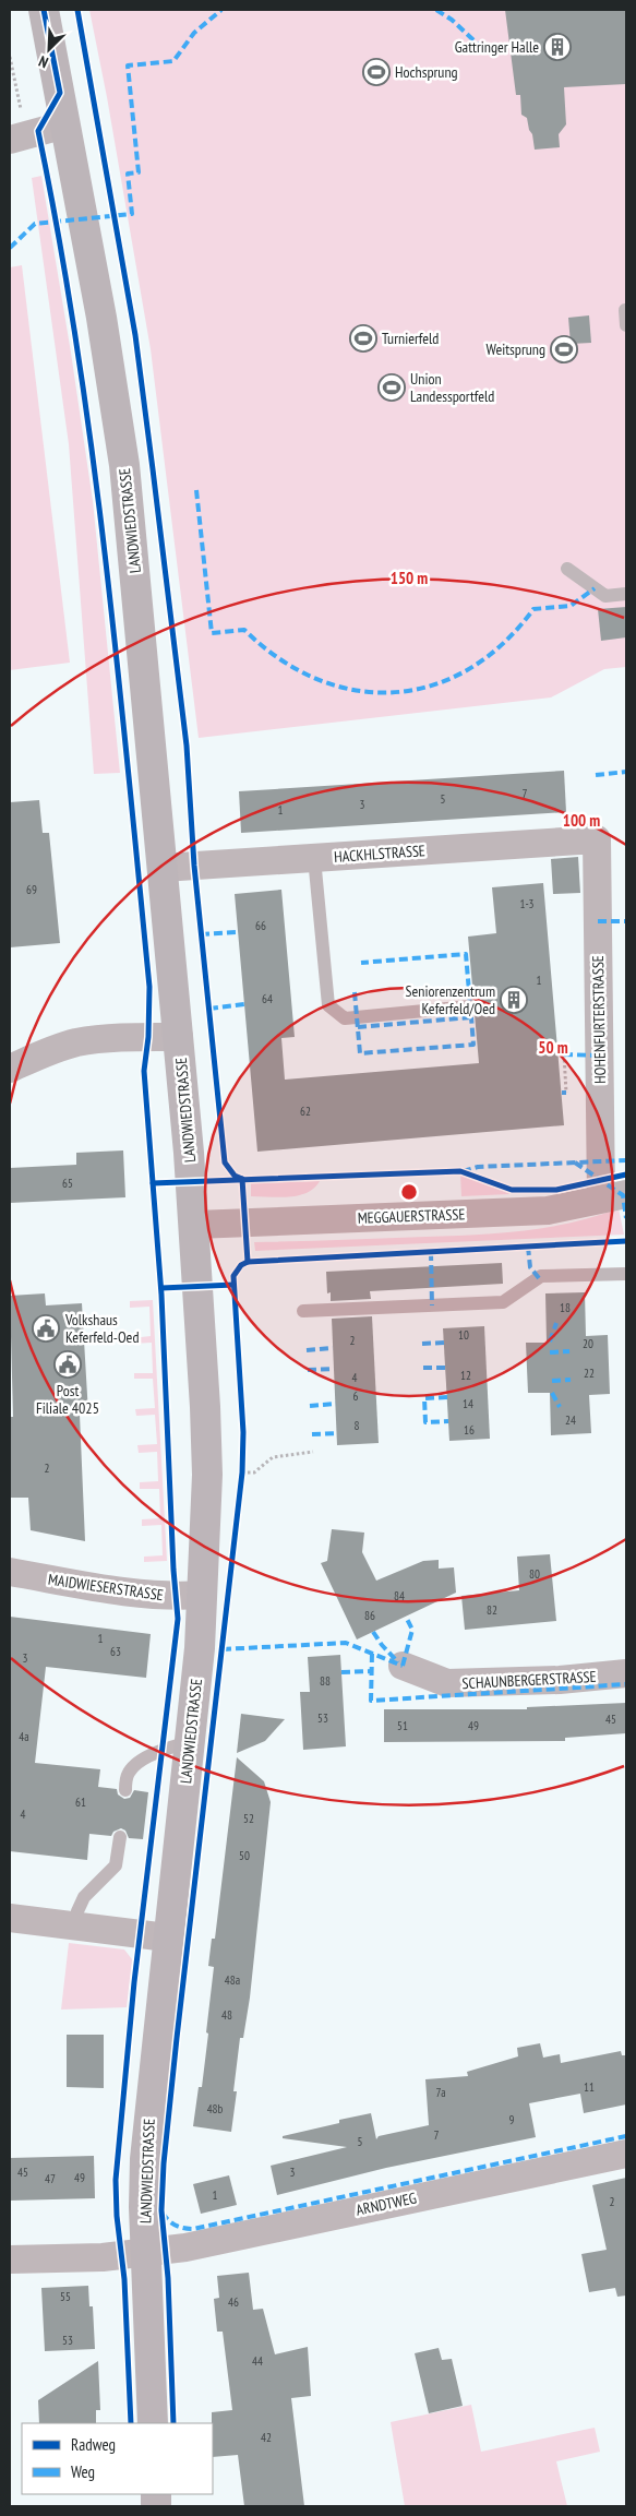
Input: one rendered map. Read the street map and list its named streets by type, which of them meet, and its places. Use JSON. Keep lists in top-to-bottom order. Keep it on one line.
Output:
{"streets":{"main road":["LANDWIEDSTRASSE"],"street":["HACKHLSTRASSE","HOHENFURTERSTRASSE","MEGGAUERSTRASSE","MAIDWIESERSTRASSE","SCHAUNBERGERSTRASSE","ARNDTWEG"]},"crossings":[["LANDWIEDSTRASSE","HACKHLSTRASSE"],["LANDWIEDSTRASSE","MEGGAUERSTRASSE"],["LANDWIEDSTRASSE","MAIDWIESERSTRASSE"],["LANDWIEDSTRASSE","ARNDTWEG"],["HACKHLSTRASSE","HOHENFURTERSTRASSE"],["HOHENFURTERSTRASSE","MEGGAUERSTRASSE"]],"places":{"building":["Gattringer Halle","Seniorenzentrum Keferfeld/Oed"],"sports":["Hochsprung","Turnierfeld","Weitsprung","Union Landessportfeld"],"public building":["Volkshaus Keferfeld-Oed","Post Filiale 4025"]},"house_numbers":["7","5","3","1","69","1-3","66","1","64","62","65","18","10","2","20","22","12","4","6","14","24","8","16","2","80","84","82","86","1","63","3","88","53","45","51","49","4a","61","4","52","50","48a","48","11","7a","48b","9","7","5","45","3","49","47","1","2","55","46","53","44","42"],"legend":["Radweg","Weg"],"north":"bottom left","rings":["150 m","100 m","50 m"]}
